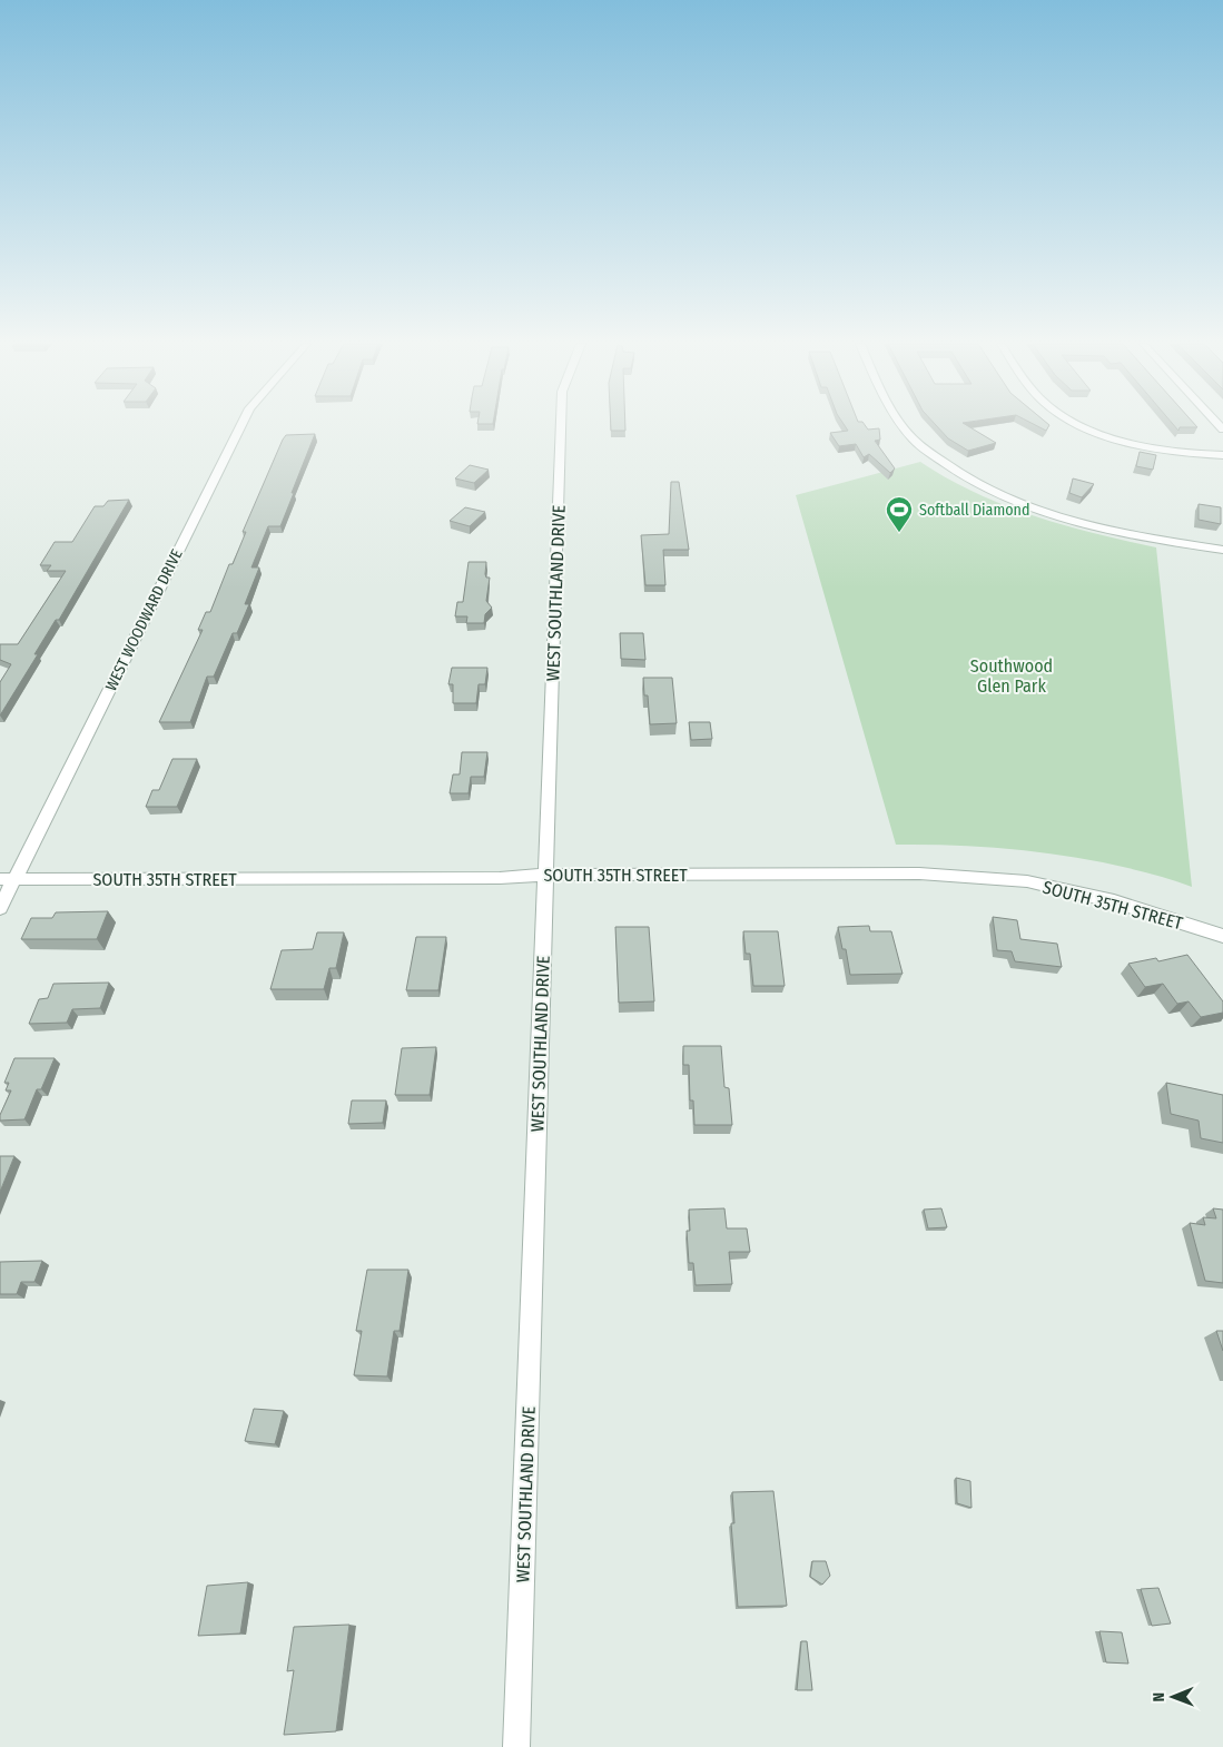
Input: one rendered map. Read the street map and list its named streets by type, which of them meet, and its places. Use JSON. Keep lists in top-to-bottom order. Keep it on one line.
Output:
{"streets":{"street":["WEST SOUTHLAND DRIVE","WEST WOODWARD DRIVE","SOUTH 35TH STREET"]},"crossings":[["WEST SOUTHLAND DRIVE","SOUTH 35TH STREET"],["WEST WOODWARD DRIVE","SOUTH 35TH STREET"]],"parks":["Southwood Glen Park"],"places":{"sports":["Softball Diamond"]},"north":"left"}
